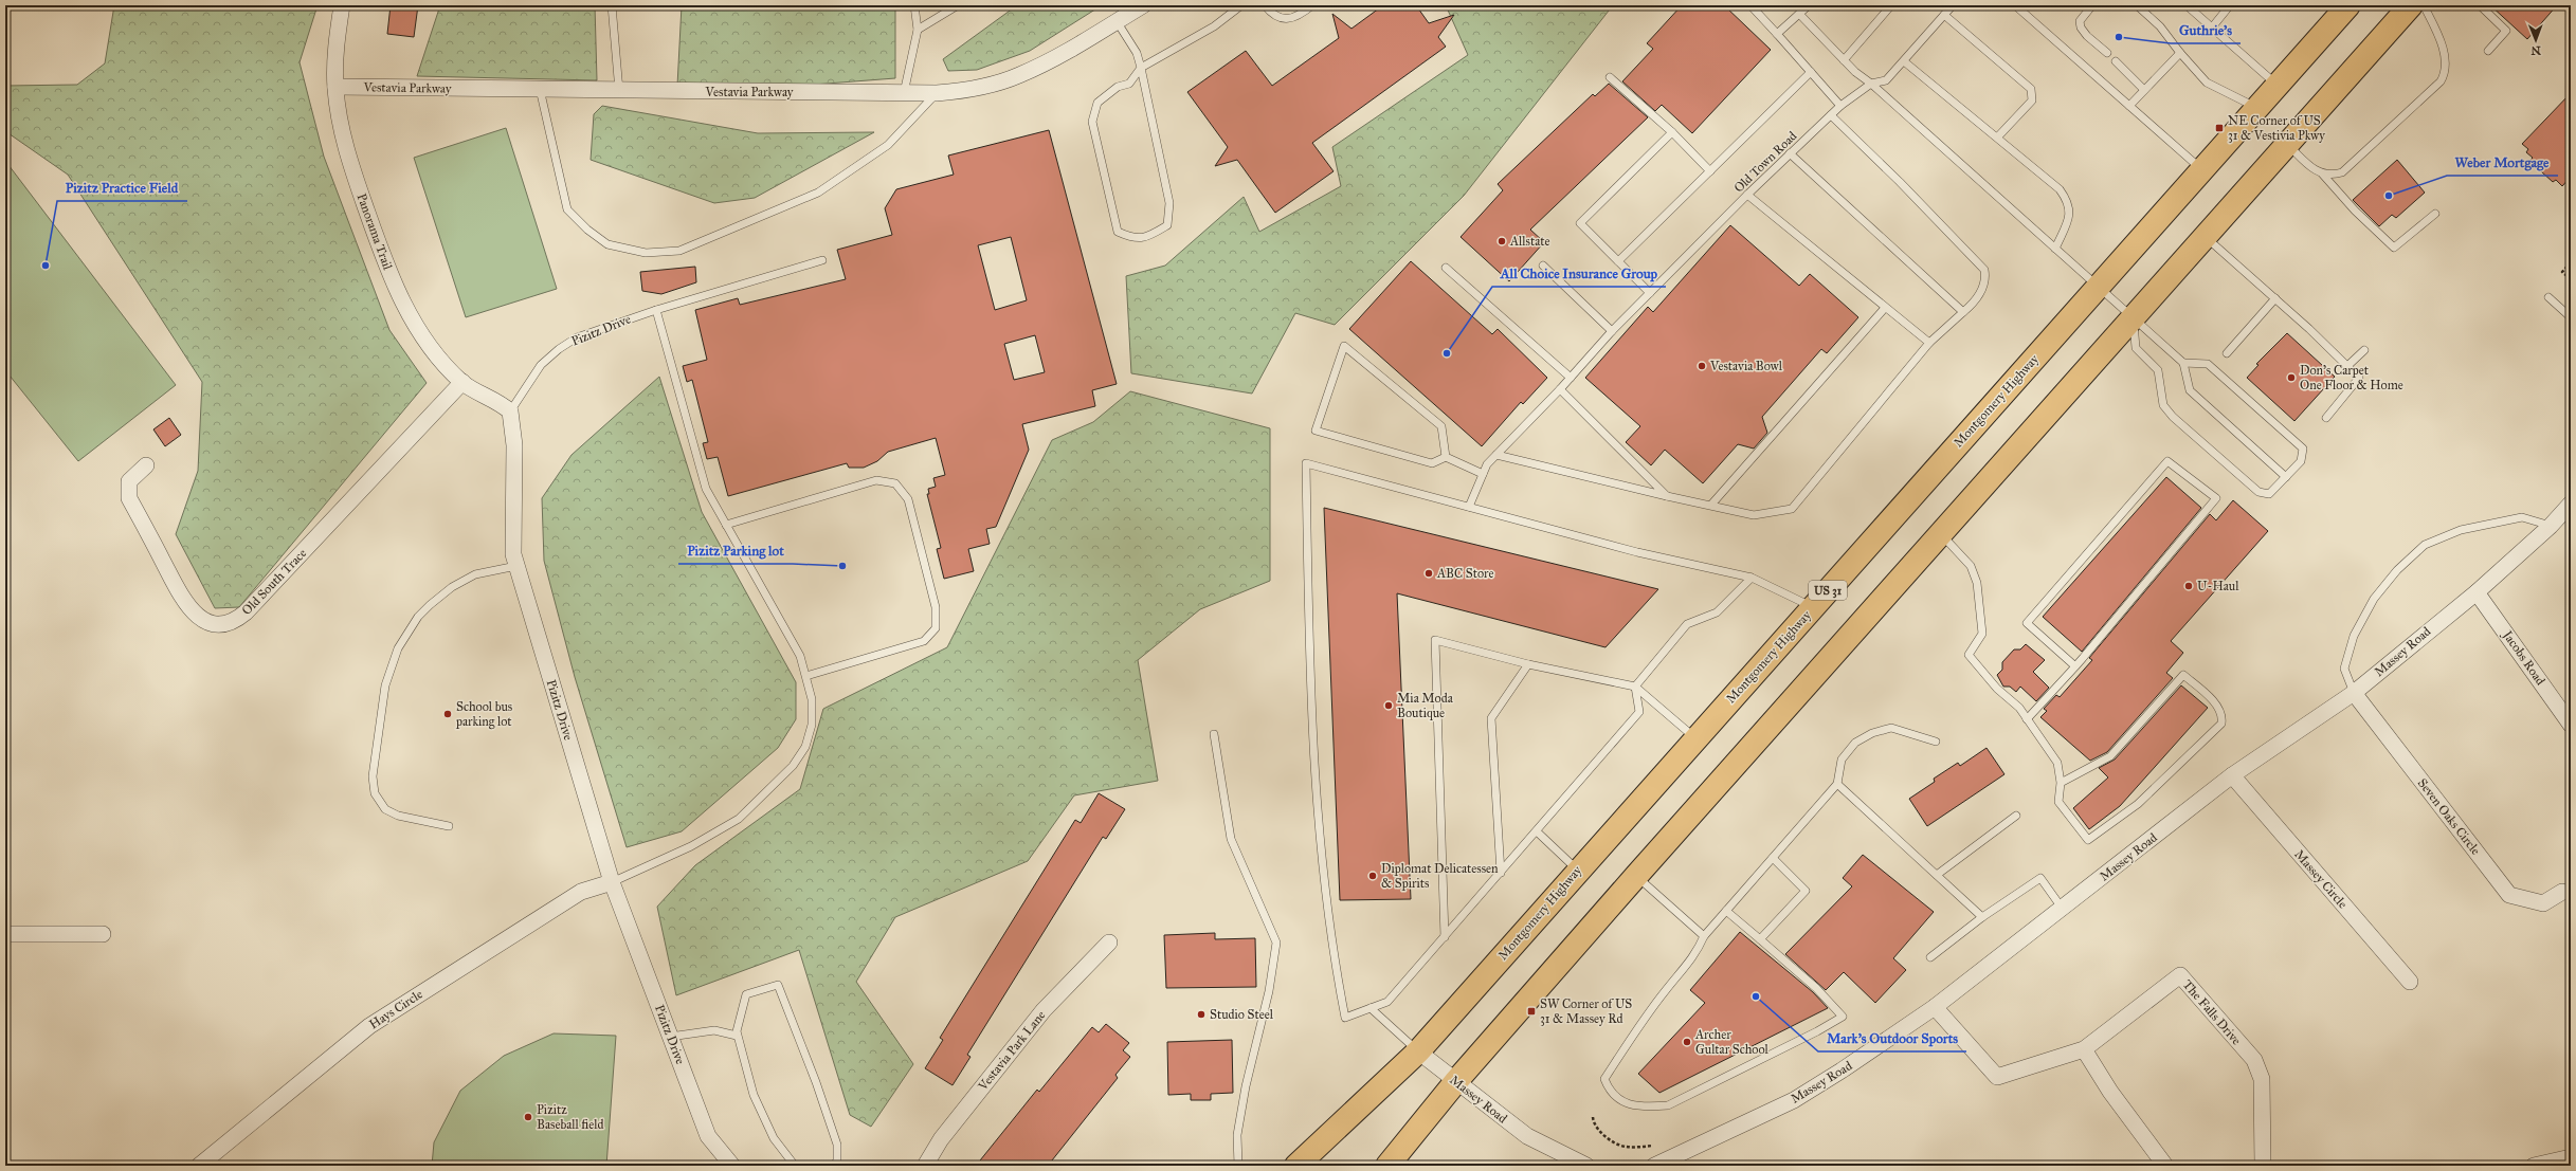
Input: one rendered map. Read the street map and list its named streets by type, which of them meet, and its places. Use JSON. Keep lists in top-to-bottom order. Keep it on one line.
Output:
{"streets":{"main road":["Montgomery Highway","US 31"],"street":["Vestavia Parkway","Panorama Trail","Pizitz Drive","Old South Trace","Massey Road","Jacobs Road","Seven Oaks Circle","Massey Circle","Hays Circle","The Falls Drive","Vestavia Park Lane"],"lane":["Old Town Road"]},"crossings":[["Vestavia Parkway","Panorama Trail"],["Panorama Trail","Pizitz Drive"],["Panorama Trail","Old South Trace"],["Pizitz Drive","Hays Circle"],["Montgomery Highway","Massey Road"],["Massey Road","Jacobs Road"],["Massey Road","Seven Oaks Circle"],["Massey Road","Massey Circle"],["Massey Road","The Falls Drive"]],"places":{"other":["Guthrie's","Weber Mortgage","Allstate","Pizitz Practice Field","All Choice Insurance Group","Vestavia Bowl","Don's Carpet One Floor & Home","Pizitz Parking lot","ABC Store","U-Haul","Mia Moda Boutique","School bus parking lot","Diplomat Delicatessen & Spirits","Mark's Outdoor Sports","Studio Steel","Archer Gultar School","Pizitz Baseball field"],"transit":["NE Corner of US 31 & Vestivia Pkwy","SW Corner of US 31 & Massey Rd"]},"north":"bottom"}
